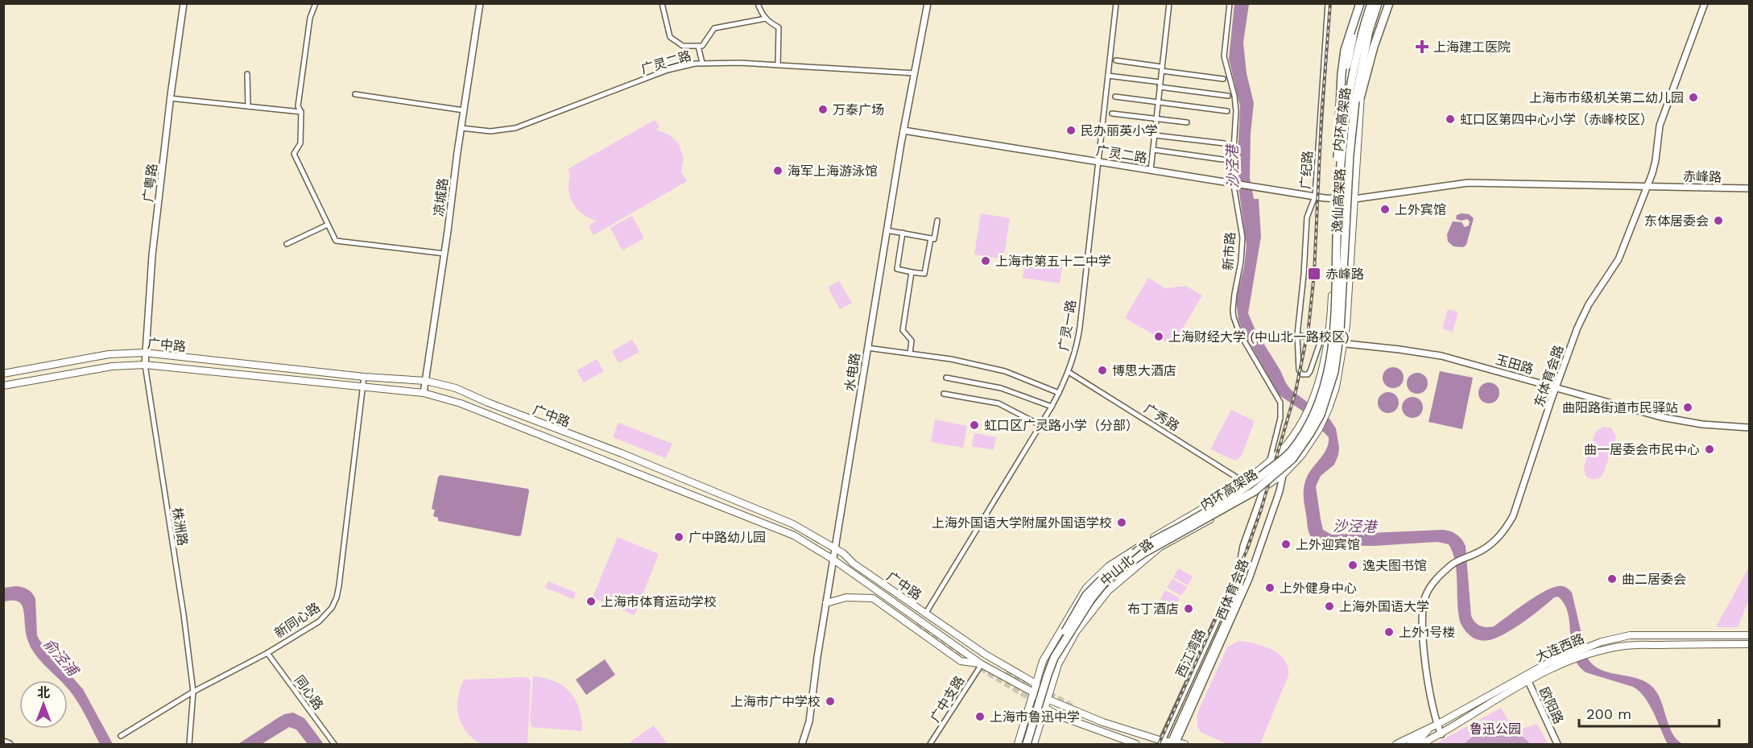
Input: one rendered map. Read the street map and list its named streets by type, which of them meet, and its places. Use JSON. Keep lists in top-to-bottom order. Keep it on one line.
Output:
{"streets":{"highway":["内环高架路","逸仙高架路"],"main road":["广中路","中山北一路","大连西路"],"street":["广灵二路","广纪路","赤峰路","广粤路","凉城路","新市路","广灵一路","玉田路","水电路","东体育会路","广秀路","株洲路","西体育会路","新同心路","西江湾路","同心路","广中支路","欧阳路"]},"crossings":[["广灵二路","广纪路"],["广灵二路","赤峰路"],["广灵二路","凉城路"],["广灵二路","新市路"],["广灵二路","广灵一路"],["广灵二路","水电路"],["广灵二路","中山北一路"],["内环高架路","中山北一路"],["赤峰路","东体育会路"],["赤峰路","中山北一路"],["广粤路","广中路"],["广粤路","株洲路"],["凉城路","广中路"],["新市路","中山北一路"],["新市路","西江湾路"],["广灵一路","广中路"],["广灵一路","广秀路"],["广中路","水电路"],["广中路","株洲路"],["广中路","中山北一路"],["广中路","新同心路"],["广中路","广中支路"],["玉田路","东体育会路"],["玉田路","中山北一路"],["东体育会路","大连西路"],["广秀路","中山北一路"],["株洲路","新同心路"],["中山北一路","西体育会路"],["中山北一路","西江湾路"],["新同心路","同心路"],["大连西路","欧阳路"]],"water":["沙泾港","俞泾浦"],"parks":["鲁迅公园"],"places":{"health":["上海建工医院"],"other":["上海市市级机关第二幼儿园","万泰广场","虹口区第四中心小学（赤峰校区）","民办丽英小学","海军上海游泳馆","上外宾馆","东体居委会","上海市第五十二中学","上海财经大学 (中山北一路校区)","博思大酒店","曲阳路街道市民驿站","虹口区广灵路小学（分部）","曲一居委会市民中心","上海外国语大学附属外国语学校","广中路幼儿园","上外迎宾馆","逸夫图书馆","曲二居委会","上外健身中心","上海市体育运动学校","上海外国语大学","布丁酒店","上外1号楼","上海市广中学校","上海市鲁迅中学"],"transit":["赤峰路"]},"scale_bar":"200 m","north":"top"}
